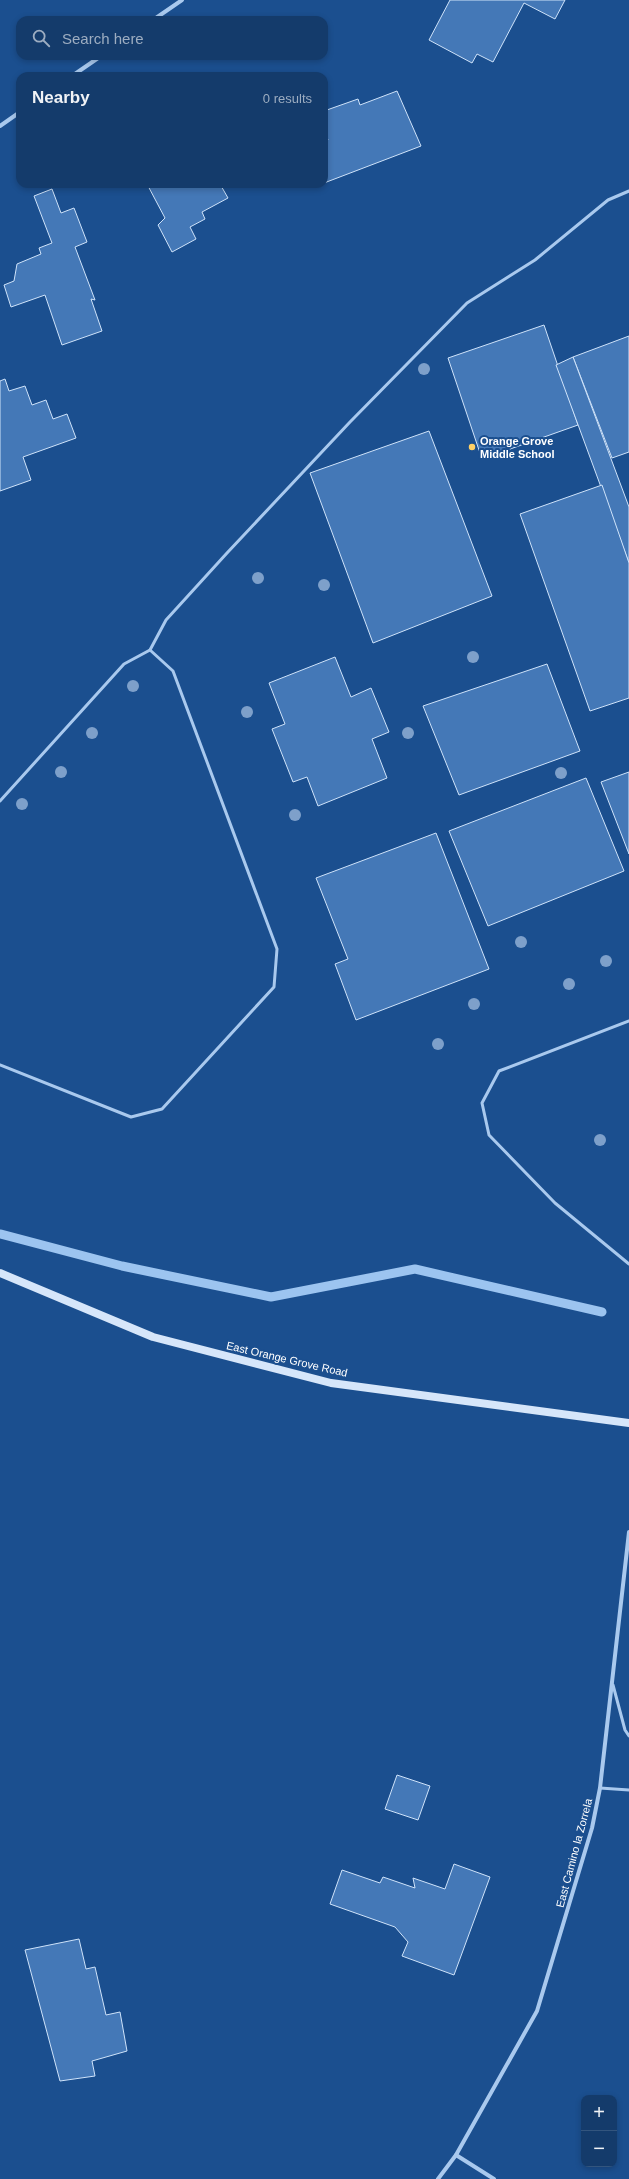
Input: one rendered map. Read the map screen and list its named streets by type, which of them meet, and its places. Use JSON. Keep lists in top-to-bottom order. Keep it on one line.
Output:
{"streets":{"main road":["East Orange Grove Road"],"street":["East Camino la Zorrela"]},"places":["Orange Grove Middle School"],"page":{"search":"Search here","heading":["Nearby","0 results"],"map_buttons":["+","−"]}}
